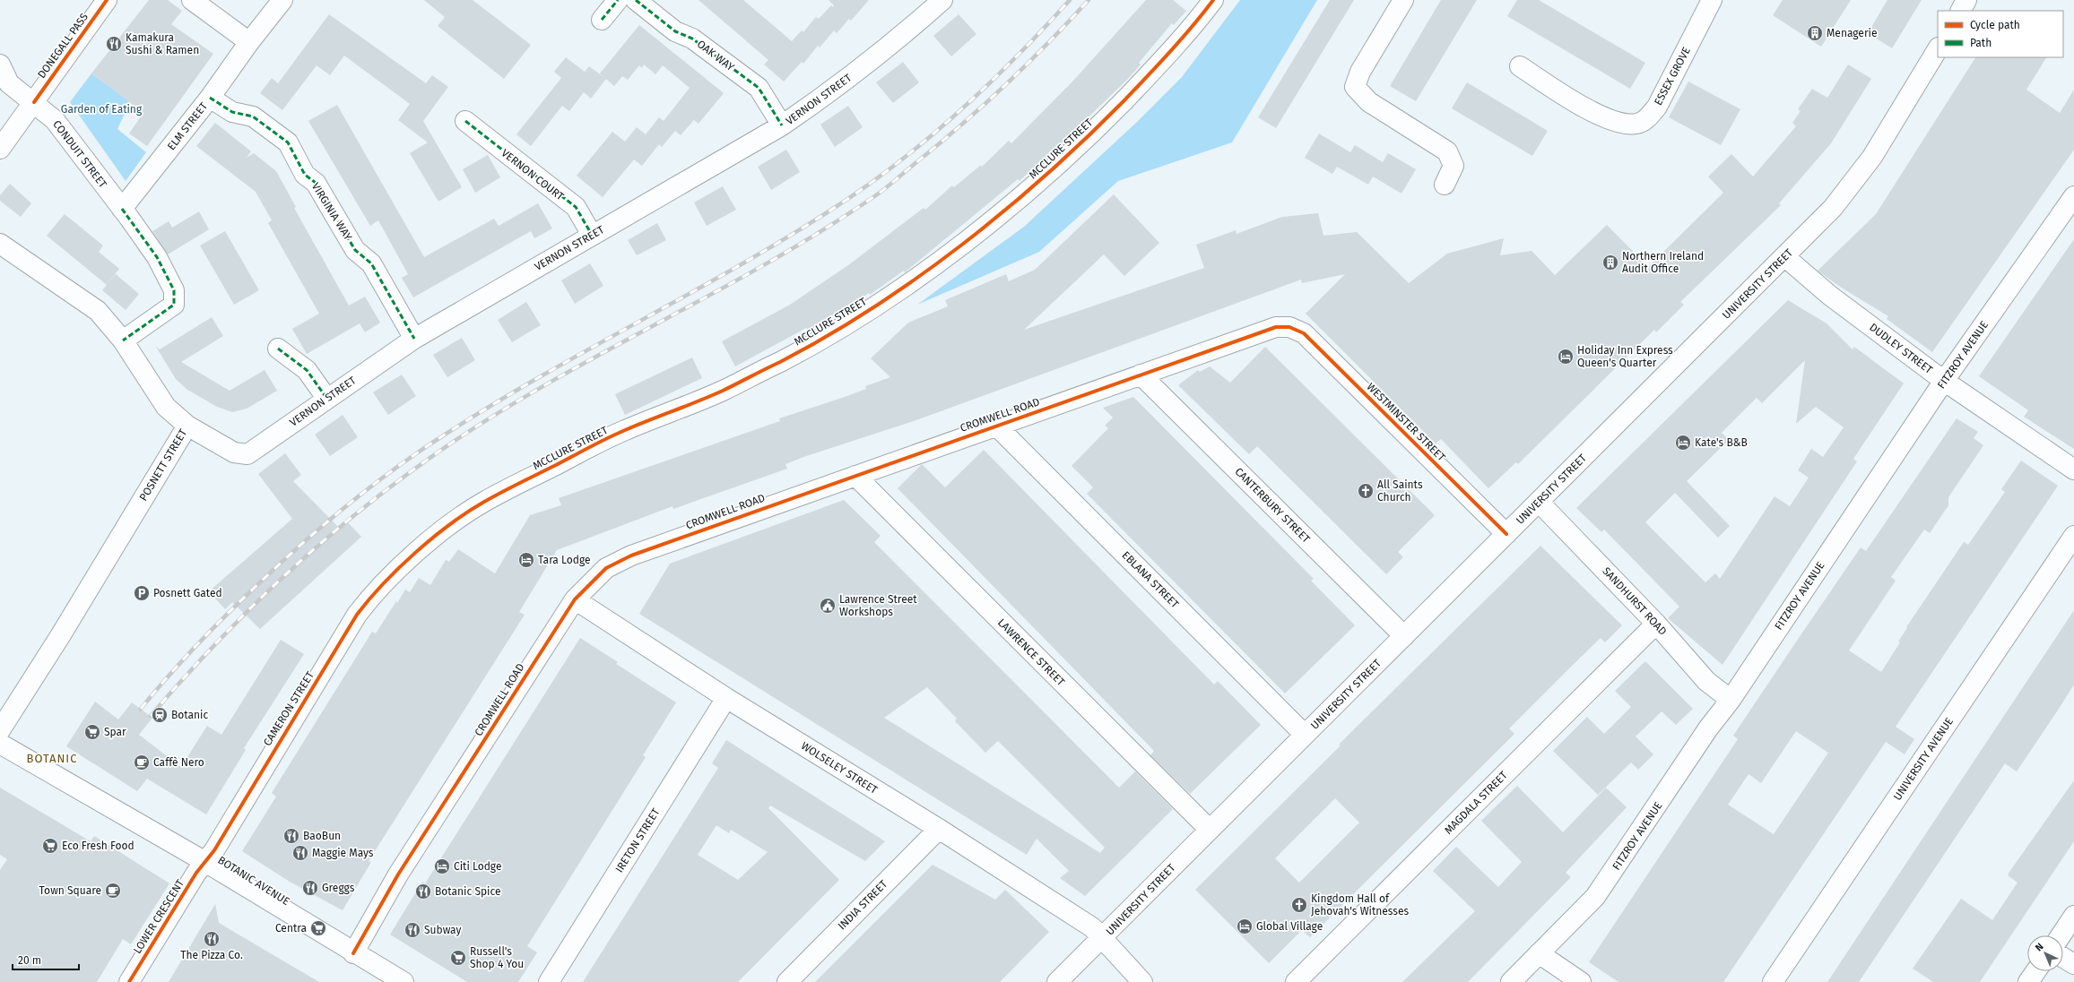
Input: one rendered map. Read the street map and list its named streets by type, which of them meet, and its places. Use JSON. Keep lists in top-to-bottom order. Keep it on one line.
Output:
{"streets":{"street":["DONEGALL PASS","OAK WAY","ESSEX GROVE","VERNON STREET","ELM STREET","MCCLURE STREET","CONDUIT STREET","VERNON COURT","VIRGINIA WAY","UNIVERSITY STREET","DUDLEY STREET","FITZROY AVENUE","CROMWELL ROAD","WESTMINSTER STREET","POSNETT STREET","CANTERBURY STREET","EBLANA STREET","SANDHURST ROAD","LAWRENCE STREET","CAMERON STREET","UNIVERSITY AVENUE","WOLSELEY STREET","MAGDALA STREET","IRETON STREET","BOTANIC AVENUE","INDIA STREET","LOWER CRESCENT"]},"crossings":[["DONEGALL PASS","CONDUIT STREET"],["OAK WAY","VERNON STREET"],["VERNON STREET","VERNON COURT"],["VERNON STREET","VIRGINIA WAY"],["VERNON STREET","POSNETT STREET"],["ELM STREET","CONDUIT STREET"],["ELM STREET","VIRGINIA WAY"],["MCCLURE STREET","CAMERON STREET"],["CONDUIT STREET","POSNETT STREET"],["UNIVERSITY STREET","DUDLEY STREET"],["UNIVERSITY STREET","WESTMINSTER STREET"],["UNIVERSITY STREET","CANTERBURY STREET"],["UNIVERSITY STREET","EBLANA STREET"],["UNIVERSITY STREET","SANDHURST ROAD"],["UNIVERSITY STREET","LAWRENCE STREET"],["UNIVERSITY STREET","WOLSELEY STREET"],["DUDLEY STREET","FITZROY AVENUE"],["FITZROY AVENUE","SANDHURST ROAD"],["CROMWELL ROAD","WESTMINSTER STREET"],["CROMWELL ROAD","CANTERBURY STREET"],["CROMWELL ROAD","EBLANA STREET"],["CROMWELL ROAD","LAWRENCE STREET"],["CROMWELL ROAD","WOLSELEY STREET"],["CROMWELL ROAD","BOTANIC AVENUE"],["SANDHURST ROAD","MAGDALA STREET"],["CAMERON STREET","BOTANIC AVENUE"],["CAMERON STREET","LOWER CRESCENT"],["WOLSELEY STREET","IRETON STREET"],["WOLSELEY STREET","INDIA STREET"],["BOTANIC AVENUE","LOWER CRESCENT"]],"districts":["BOTANIC"],"parks":["Garden of Eating"],"places":{"building":["Menagerie","Northern Ireland Audit Office"],"restaurant":["Kamakura Sushi & Ramen","BaoBun","Maggie Mays","Greggs","Botanic Spice","Subway","The Pizza Co."],"hotel":["Holiday Inn Express Queen's Quarter","Kate's B&B","Tara Lodge","Citi Lodge","Global Village"],"church":["All Saints Church","Kingdom Hall of Jehovah's Witnesses"],"parking":["Posnett Gated"],"public building":["Lawrence Street Workshops"],"station":["Botanic"],"supermarket":["Spar","Eco Fresh Food","Centra","Russell's Shop 4 You"],"cafe":["Caffè Nero","Town Square"]},"legend":["Cycle path","Path"],"scale_bar":"20 m","north":"top left"}
